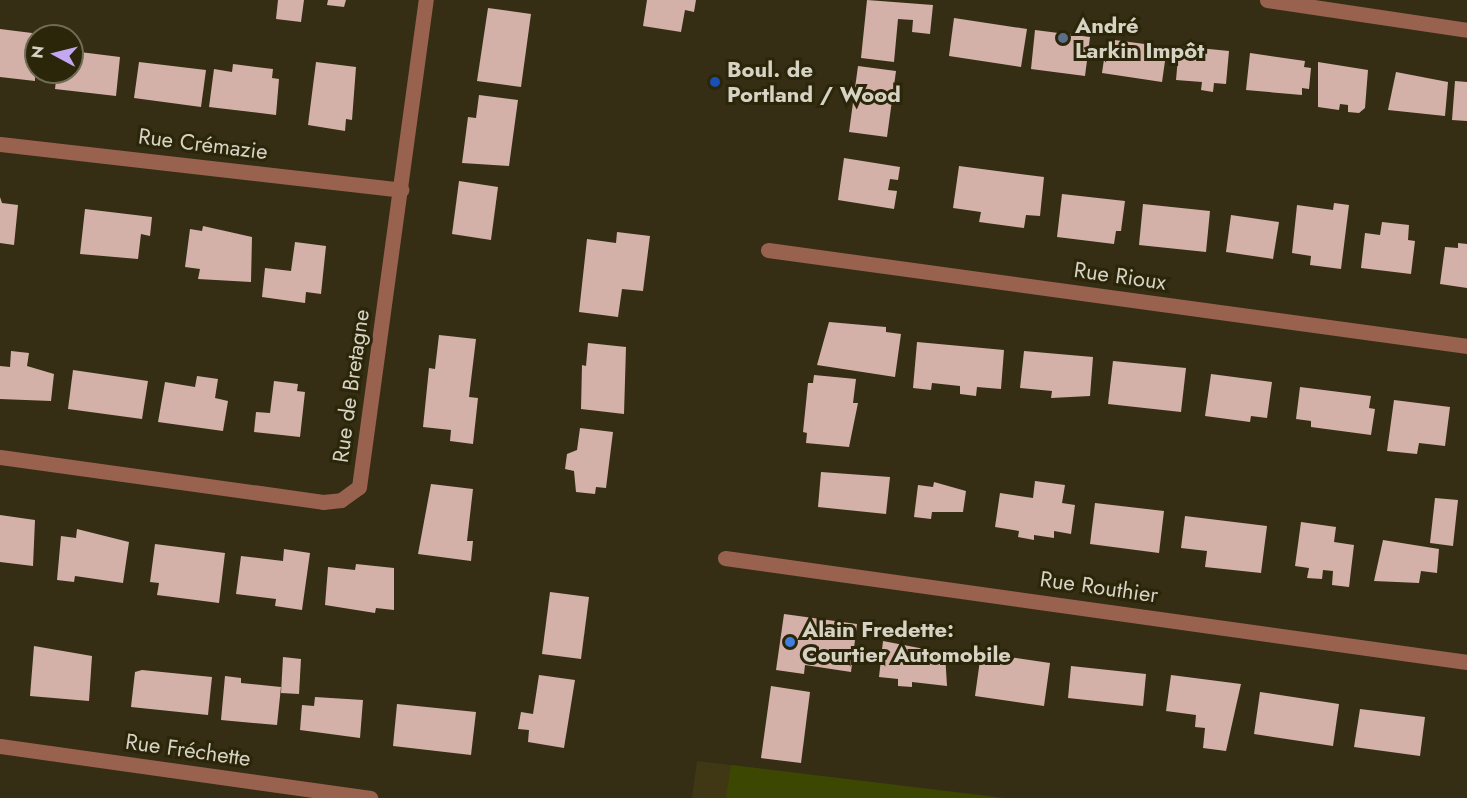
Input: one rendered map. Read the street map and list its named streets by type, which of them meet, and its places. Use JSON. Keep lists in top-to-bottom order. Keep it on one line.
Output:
{"streets":{"street":["Rue Crémazie","Rue Rioux","Rue de Bretagne","Rue Routhier","Rue Fréchette"]},"crossings":[["Rue Crémazie","Rue de Bretagne"]],"places":["André Larkin Impôt","Boul. de Portland / Wood","Alain Fredette: Courtier Automobile"],"north":"left"}
